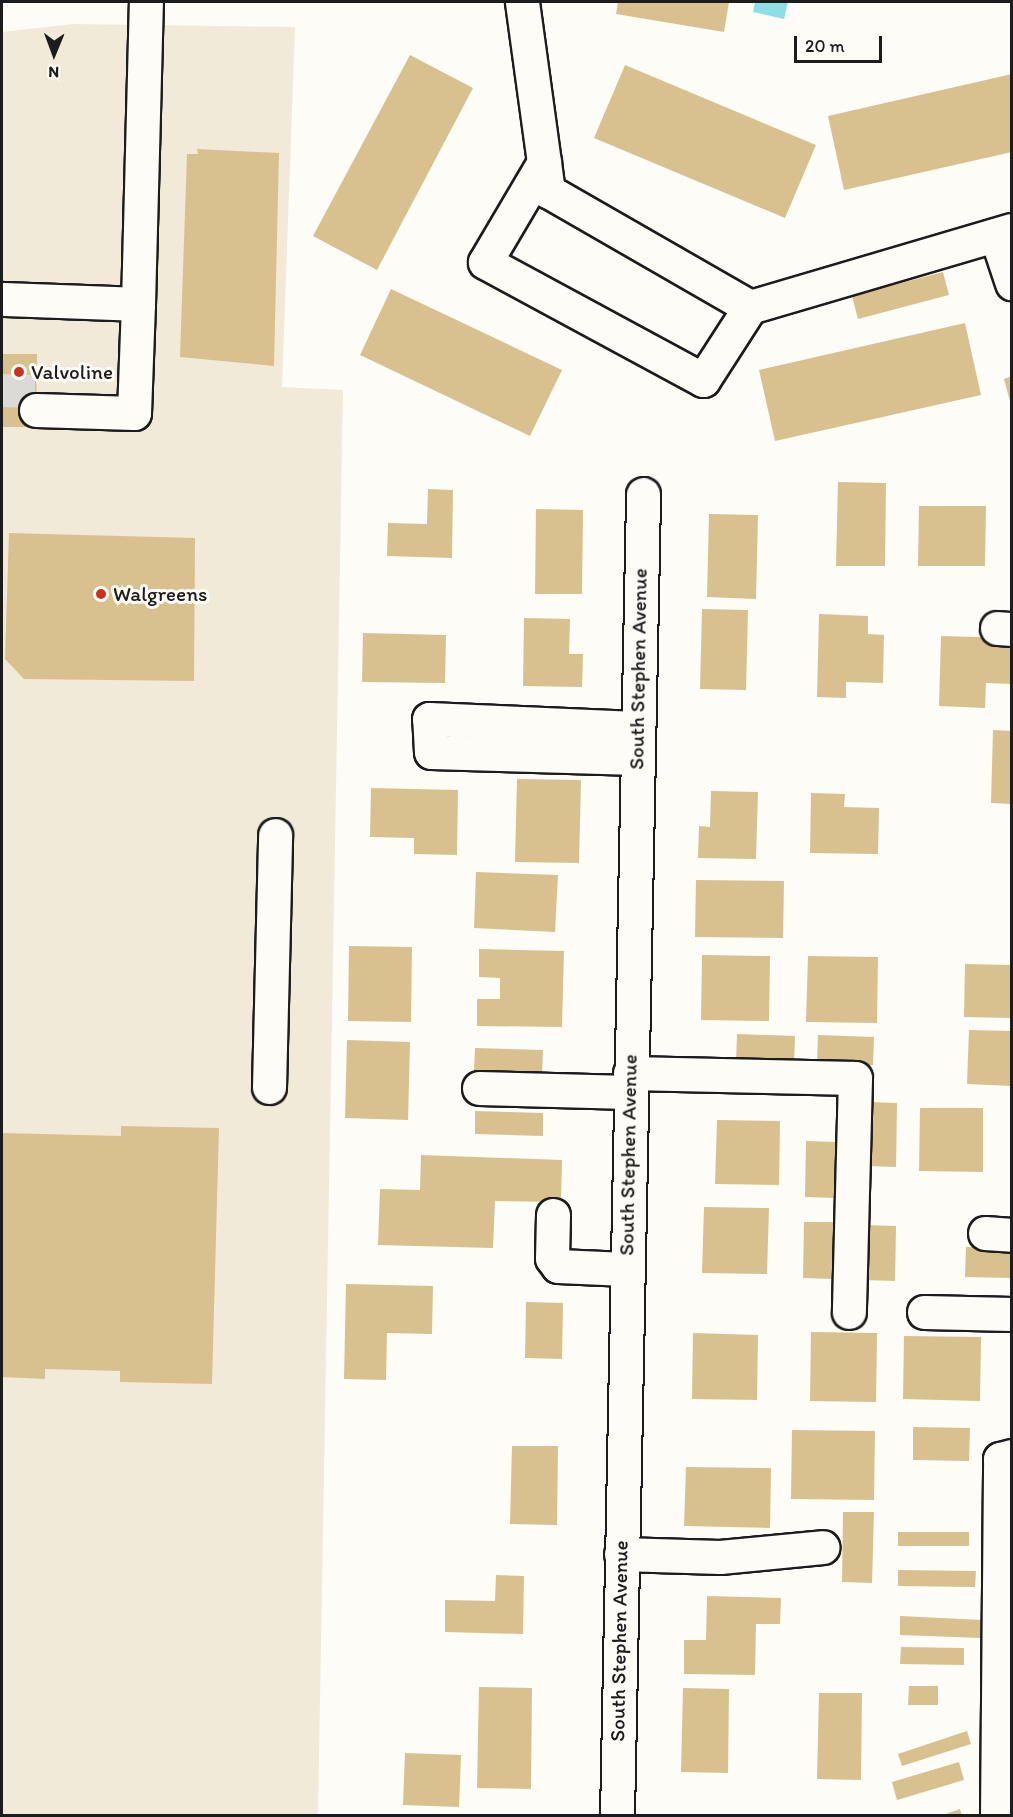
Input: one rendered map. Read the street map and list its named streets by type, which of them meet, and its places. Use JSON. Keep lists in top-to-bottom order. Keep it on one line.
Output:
{"streets":{"street":["South Stephen Avenue"]},"places":["Valvoline","Walgreens"],"scale_bar":"20 m","north":"bottom"}
